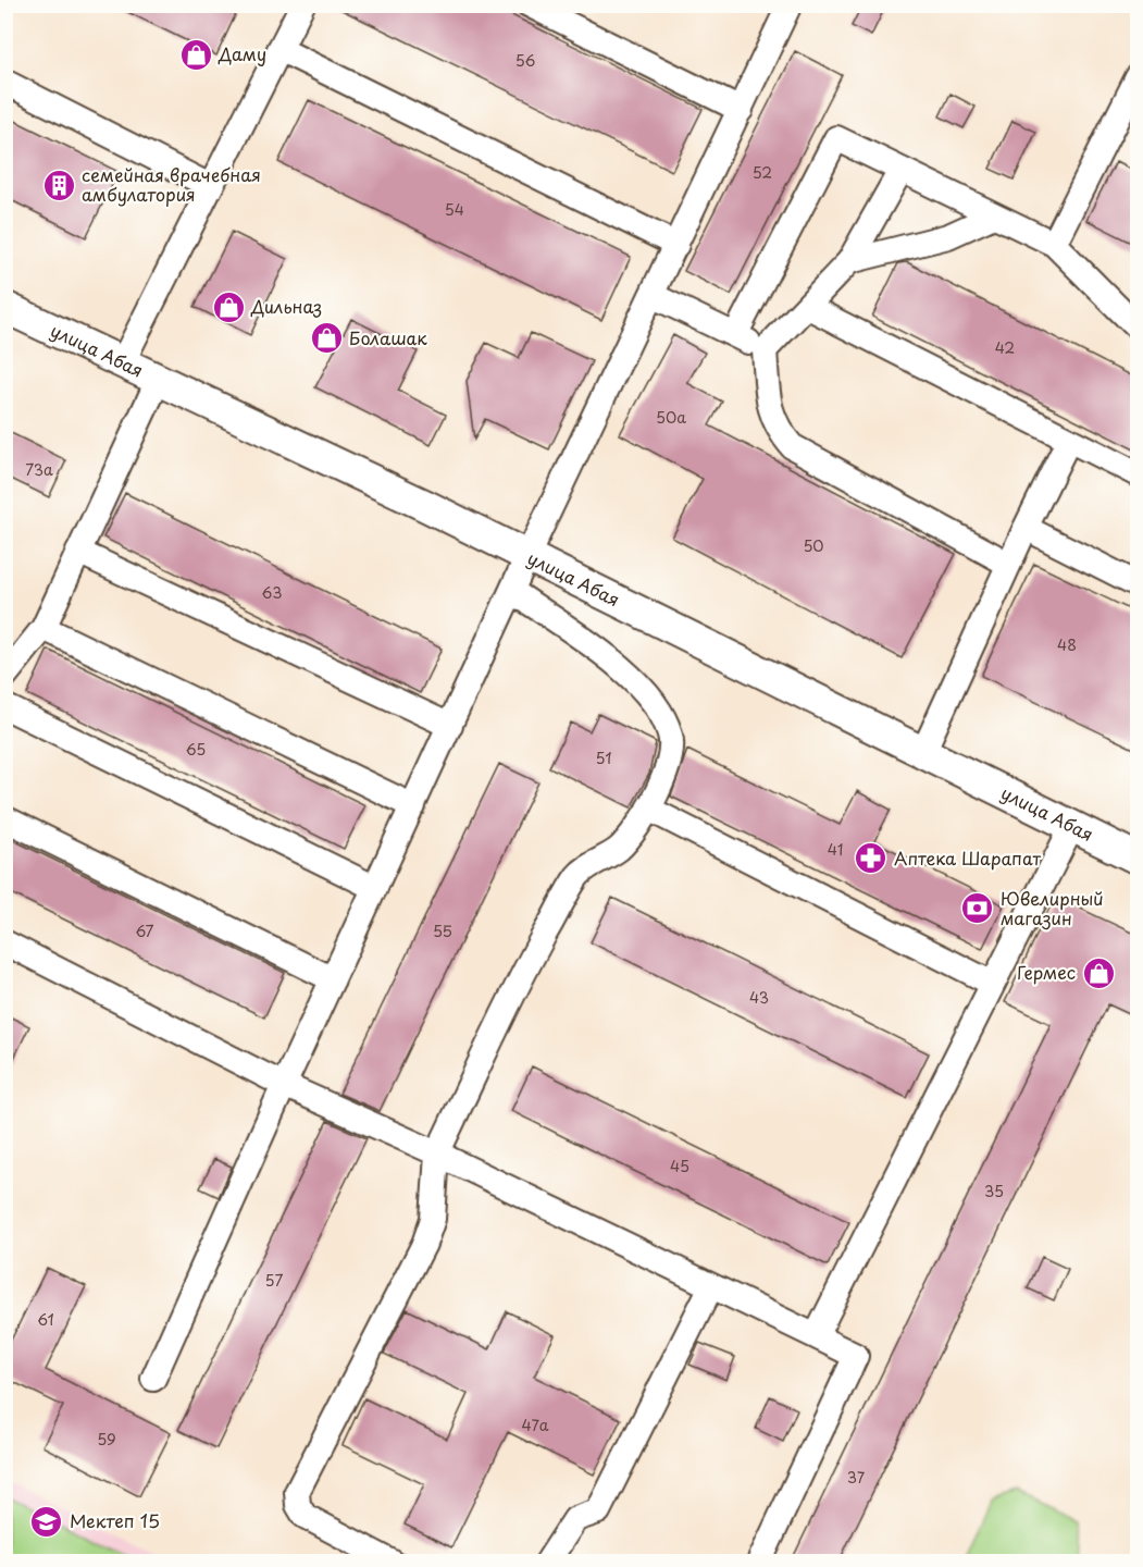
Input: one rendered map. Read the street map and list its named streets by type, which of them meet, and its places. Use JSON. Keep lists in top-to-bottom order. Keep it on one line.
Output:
{"streets":{"street":["улица Абая"]},"places":{"shop":["Даму","Дильназ","Болашак","Гермес"],"building":["семейная врачебная амбулатория"],"pharmacy":["Аптека Шарапат"],"bank":["Ювелирный магазин"],"school or university":["Мектеп 15"]},"house_numbers":["56","52","54","42","50а","73а","50","63","48","65","51","41","67","55","43","45","35","57","61","47а","59","37"]}
